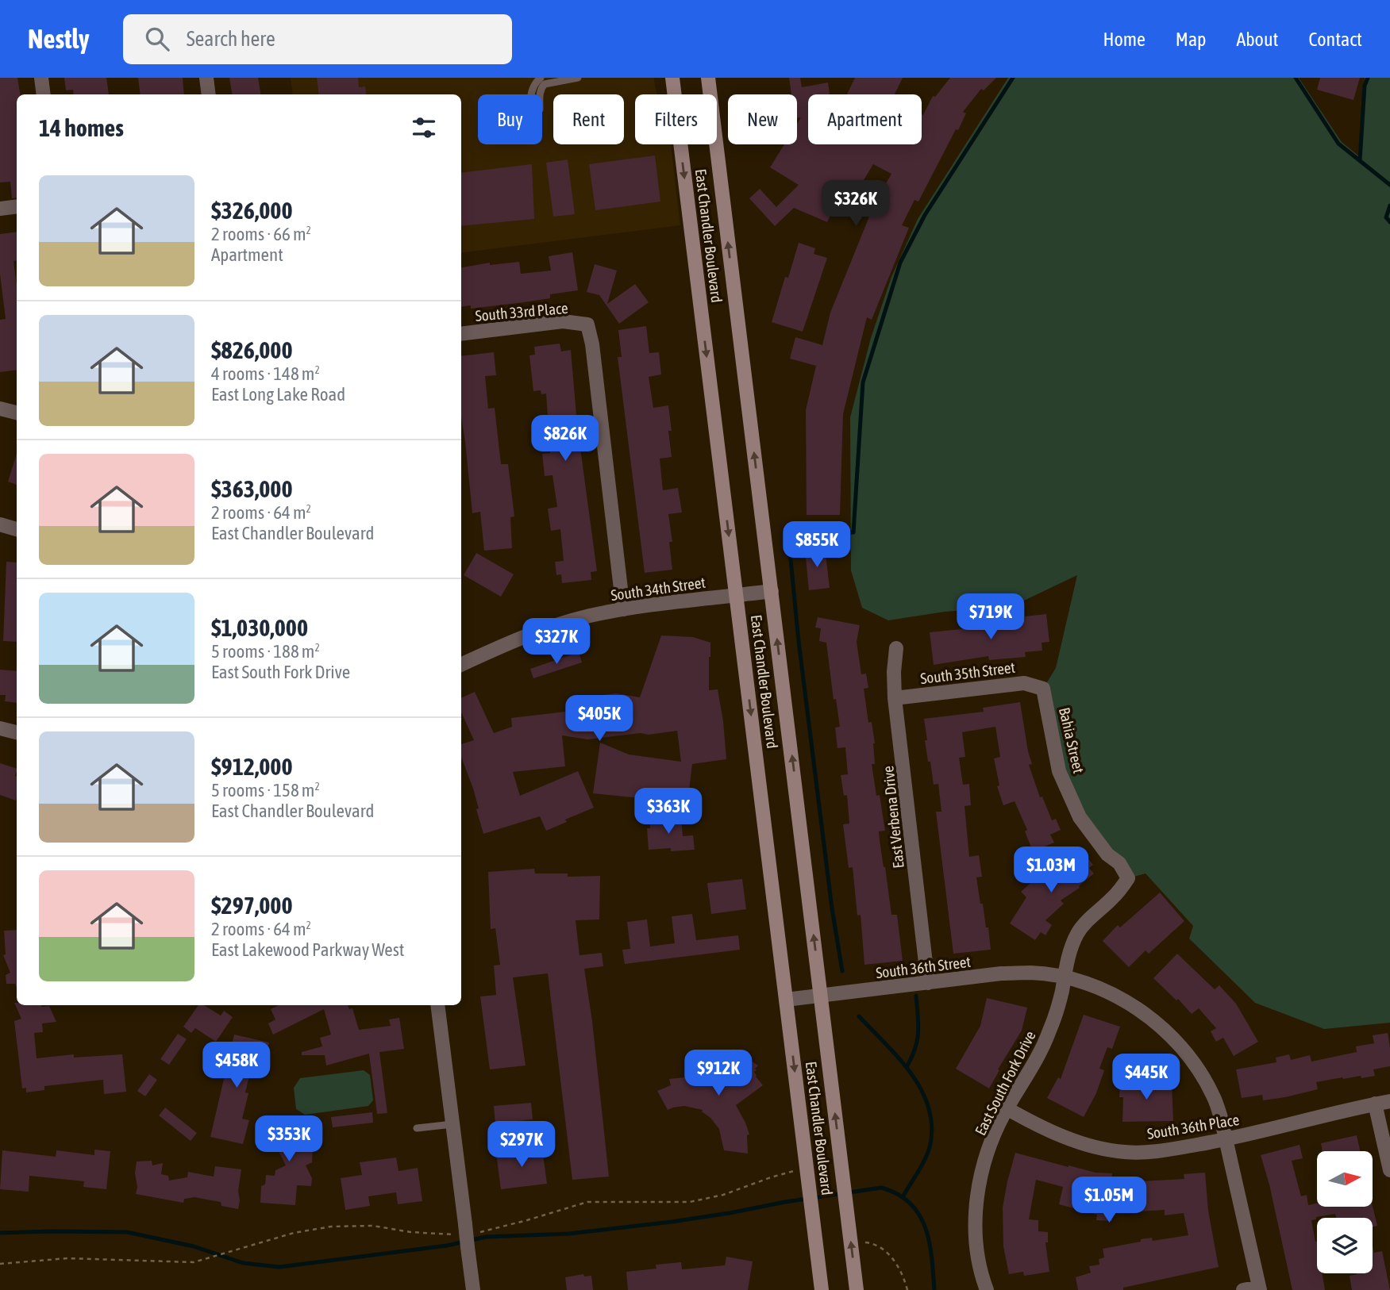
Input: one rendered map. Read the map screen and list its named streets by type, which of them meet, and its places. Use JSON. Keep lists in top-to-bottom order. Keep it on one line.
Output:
{"streets":{"main road":["East Chandler Boulevard"],"street":["South 33rd Place","South 34th Street","South 35th Street","Bahia Street","East Verbena Drive","South 36th Street","East South Fork Drive","South 36th Place"]},"crossings":[["East Chandler Boulevard","South 34th Street"],["East Chandler Boulevard","South 36th Street"],["South 33rd Place","South 34th Street"],["South 35th Street","Bahia Street"],["South 35th Street","East Verbena Drive"],["Bahia Street","East South Fork Drive"],["East Verbena Drive","South 36th Street"],["South 36th Street","East South Fork Drive"],["South 36th Street","South 36th Place"],["East South Fork Drive","South 36th Place"]],"north":"right","page":{"header":"Nestly","search":"Search here","nav":["Home","Map","About","Contact"],"chip":["Buy","Rent","Filters","New","Apartment"],"heading":"14 homes","list":[{"name":"$326,000","note":"2 rooms · 66 m² · Apartment"},{"name":"$826,000","note":"4 rooms · 148 m² · East Long Lake Road"},{"name":"$363,000","note":"2 rooms · 64 m² · East Chandler Boulevard"},{"name":"$1,030,000","note":"5 rooms · 188 m² · East South Fork Drive"},{"name":"$912,000","note":"5 rooms · 158 m² · East Chandler Boulevard"},{"name":"$297,000","note":"2 rooms · 64 m² · East Lakewood Parkway West"}],"price":["$326K","$826K","$855K","$719K","$327K","$405K","$363K","$1.03M","$458K","$912K","$445K","$353K","$297K","$1.05M"]}}
